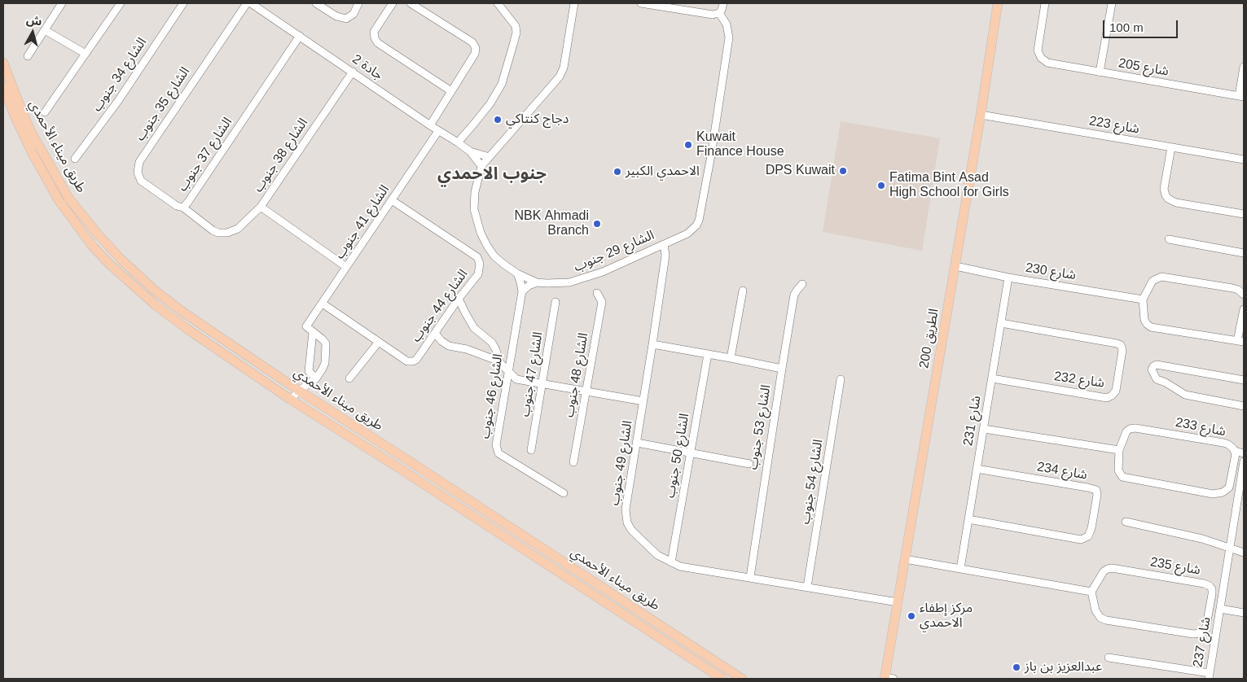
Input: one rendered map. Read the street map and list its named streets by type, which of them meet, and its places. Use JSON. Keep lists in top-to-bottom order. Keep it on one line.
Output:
{"streets":{"main road":["طريق ميناء الأحمدي","الطريق 200"],"street":["جادة 2","شارع 205","الشارع 34 جنوب","الشارع 35 جنوب","شارع 223","الشارع 37 جنوب","الشارع 38 جنوب","الشارع 41 جنوب","الشارع 29 جنوب","شارع 230","الشارع 44 جنوب","الشارع 47 جنوب","الشارع 48 جنوب","شارع 232","الشارع 46 جنوب","شارع 231","الشارع 53 جنوب","شارع 233","الشارع 50 جنوب","الشارع 49 جنوب","شارع 234","الشارع 54 جنوب","شارع 235","شارع 237"]},"crossings":[["جادة 2","الشارع 37 جنوب"],["جادة 2","الشارع 38 جنوب"],["جادة 2","الشارع 41 جنوب"],["جادة 2","الشارع 29 جنوب"],["الشارع 35 جنوب","الشارع 37 جنوب"],["شارع 223","الطريق 200"],["الشارع 37 جنوب","الشارع 38 جنوب"],["الشارع 38 جنوب","الشارع 41 جنوب"],["الشارع 41 جنوب","الشارع 44 جنوب"],["الشارع 29 جنوب","الشارع 46 جنوب"],["الشارع 29 جنوب","الشارع 49 جنوب"],["شارع 230","الطريق 200"],["شارع 230","شارع 231"],["الطريق 200","الشارع 49 جنوب"],["شارع 232","شارع 231"],["شارع 231","شارع 234"],["الشارع 53 جنوب","الشارع 49 جنوب"],["الشارع 50 جنوب","الشارع 49 جنوب"],["الشارع 49 جنوب","الشارع 54 جنوب"]],"districts":["جنوب الاحمدي"],"places":["دجاج كنتاكي","Kuwait Finance House","DPS Kuwait","الاحمدي الكبير","Fatima Bint Asad High School for Girls","NBK Ahmadi Branch","مركز إطفاء الاحمدي","عبدالعزيز بن باز"],"scale_bar":"100 m","north":"top"}
